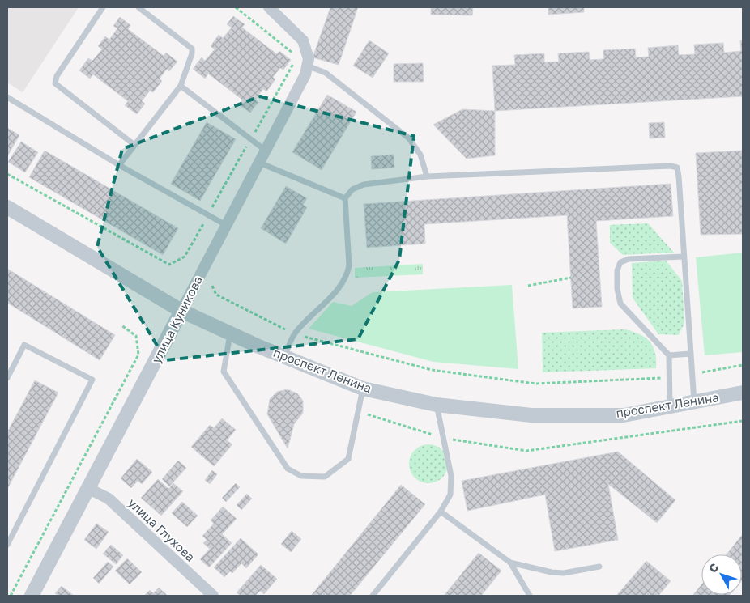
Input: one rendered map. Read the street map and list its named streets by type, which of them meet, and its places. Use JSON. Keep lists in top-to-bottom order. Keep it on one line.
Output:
{"streets":{"street":["улица Куникова","проспект Ленина","улица Глухова"]},"crossings":[["улица Куникова","проспект Ленина"],["улица Куникова","улица Глухова"]],"north":"top left"}
